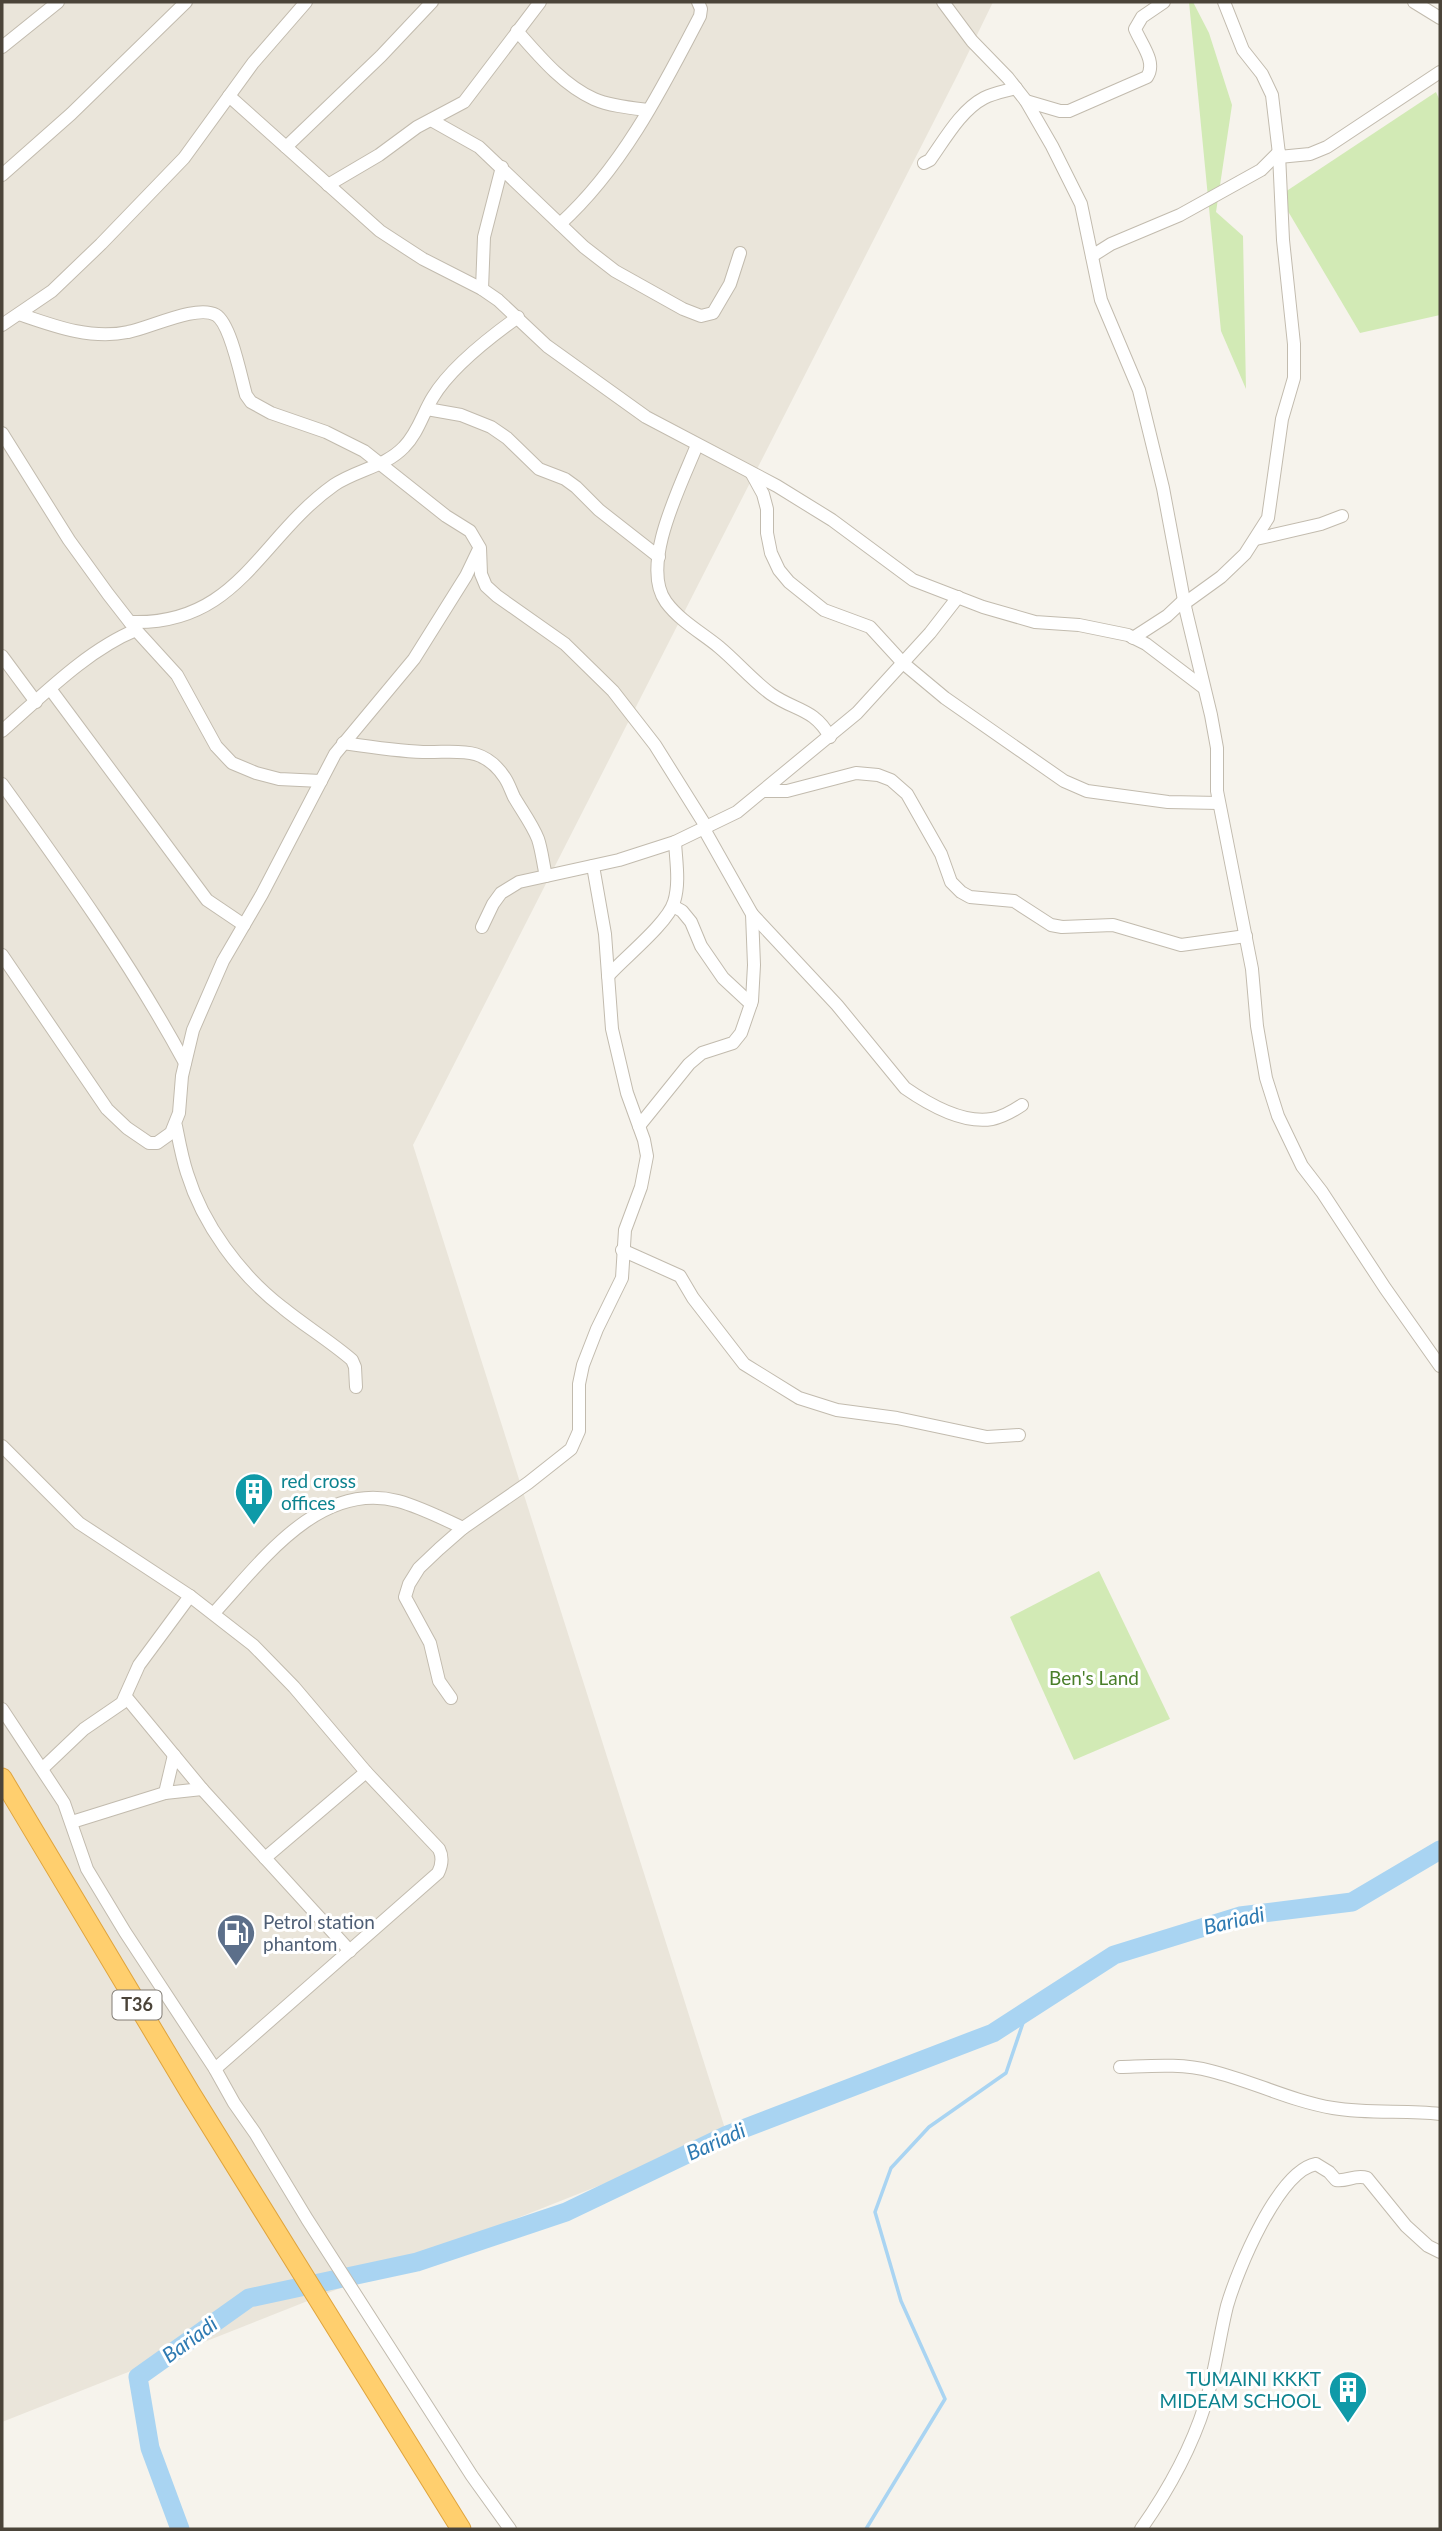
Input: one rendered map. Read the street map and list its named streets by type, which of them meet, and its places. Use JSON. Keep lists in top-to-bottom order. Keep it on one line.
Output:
{"streets":{"highway":["T36"]},"water":["Bariadi"],"parks":["Ben's Land"],"places":{"building":["red cross offices","TUMAINI KKKT MIDEAM SCHOOL"],"fuel station":["Petrol station phantom"]}}
